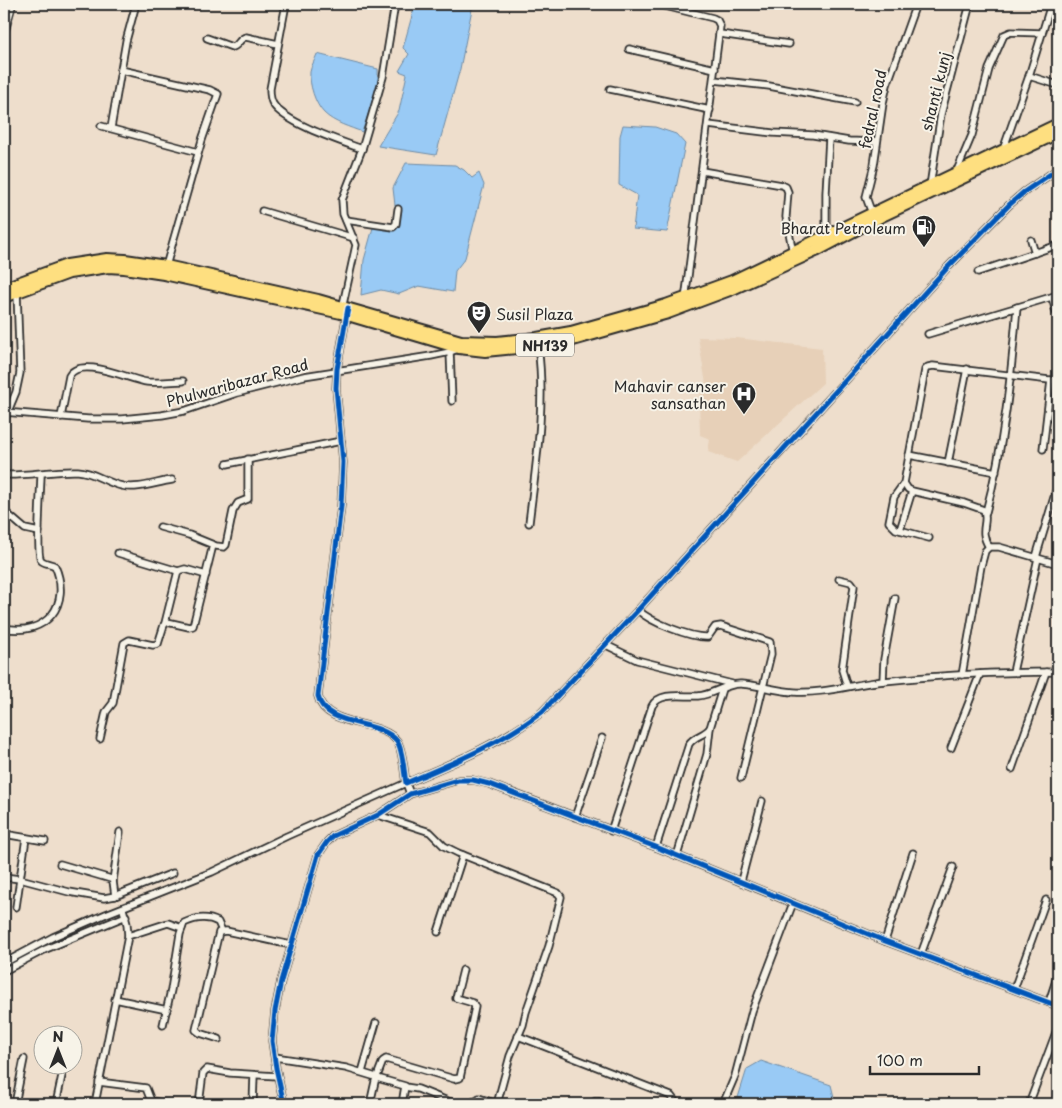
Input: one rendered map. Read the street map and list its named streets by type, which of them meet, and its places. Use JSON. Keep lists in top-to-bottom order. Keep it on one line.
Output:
{"streets":{"highway":["NH139"],"street":["shanti kunj","fedral road","Phulwaribazar Road"]},"crossings":[["shanti kunj","NH139"],["fedral road","NH139"],["NH139","Phulwaribazar Road"]],"places":{"fuel station":["Bharat Petroleum"],"theatre":["Susil Plaza"],"hospital":["Mahavir canser sansathan"]},"scale_bar":"100 m","north":"top"}
